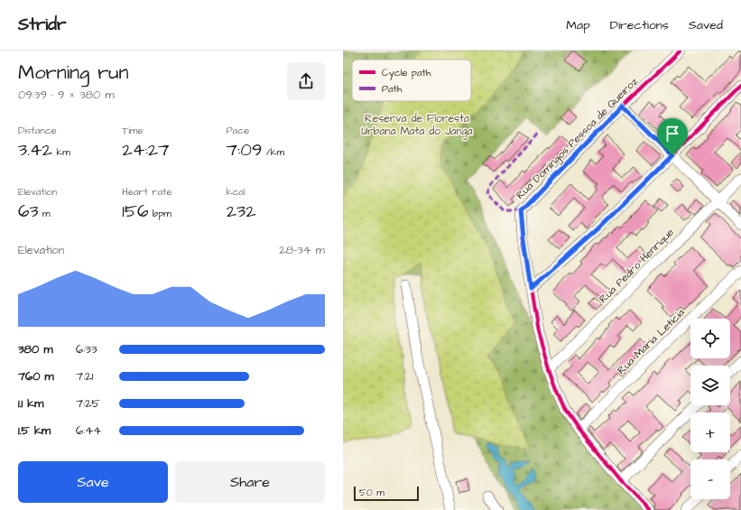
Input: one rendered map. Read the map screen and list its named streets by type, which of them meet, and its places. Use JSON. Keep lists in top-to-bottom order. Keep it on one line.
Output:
{"streets":{"street":["Rua Domingos Pessoa de Queiroz","Rua Pedro Henrique","Rua Maria Leticia"]},"parks":["Reserva de Floresta Urbana Mata do Janga"],"legend":["Cycle path","Path"],"scale_bar":"50 m","page":{"header":"Stridr","nav":["Map","Directions","Saved"],"heading":["Morning run","09:39 · 9 × 380 m"],"stats":[["Distance","3.42 km"],["Time","24:27"],["Pace","7:09 /km"],["Elevation","63 m"],["Heart rate","156 bpm"],["kcal","232"]],"chart":["Elevation","28–34 m"],"map_buttons":["+","−"],"list":[{"name":"380 m","note":"6:33"},{"name":"760 m","note":"7:21"},{"name":"1.1 km","note":"7:25"},{"name":"1.5 km","note":"6:44"}],"buttons":["Save","Share"],"scale":"50 m"}}
